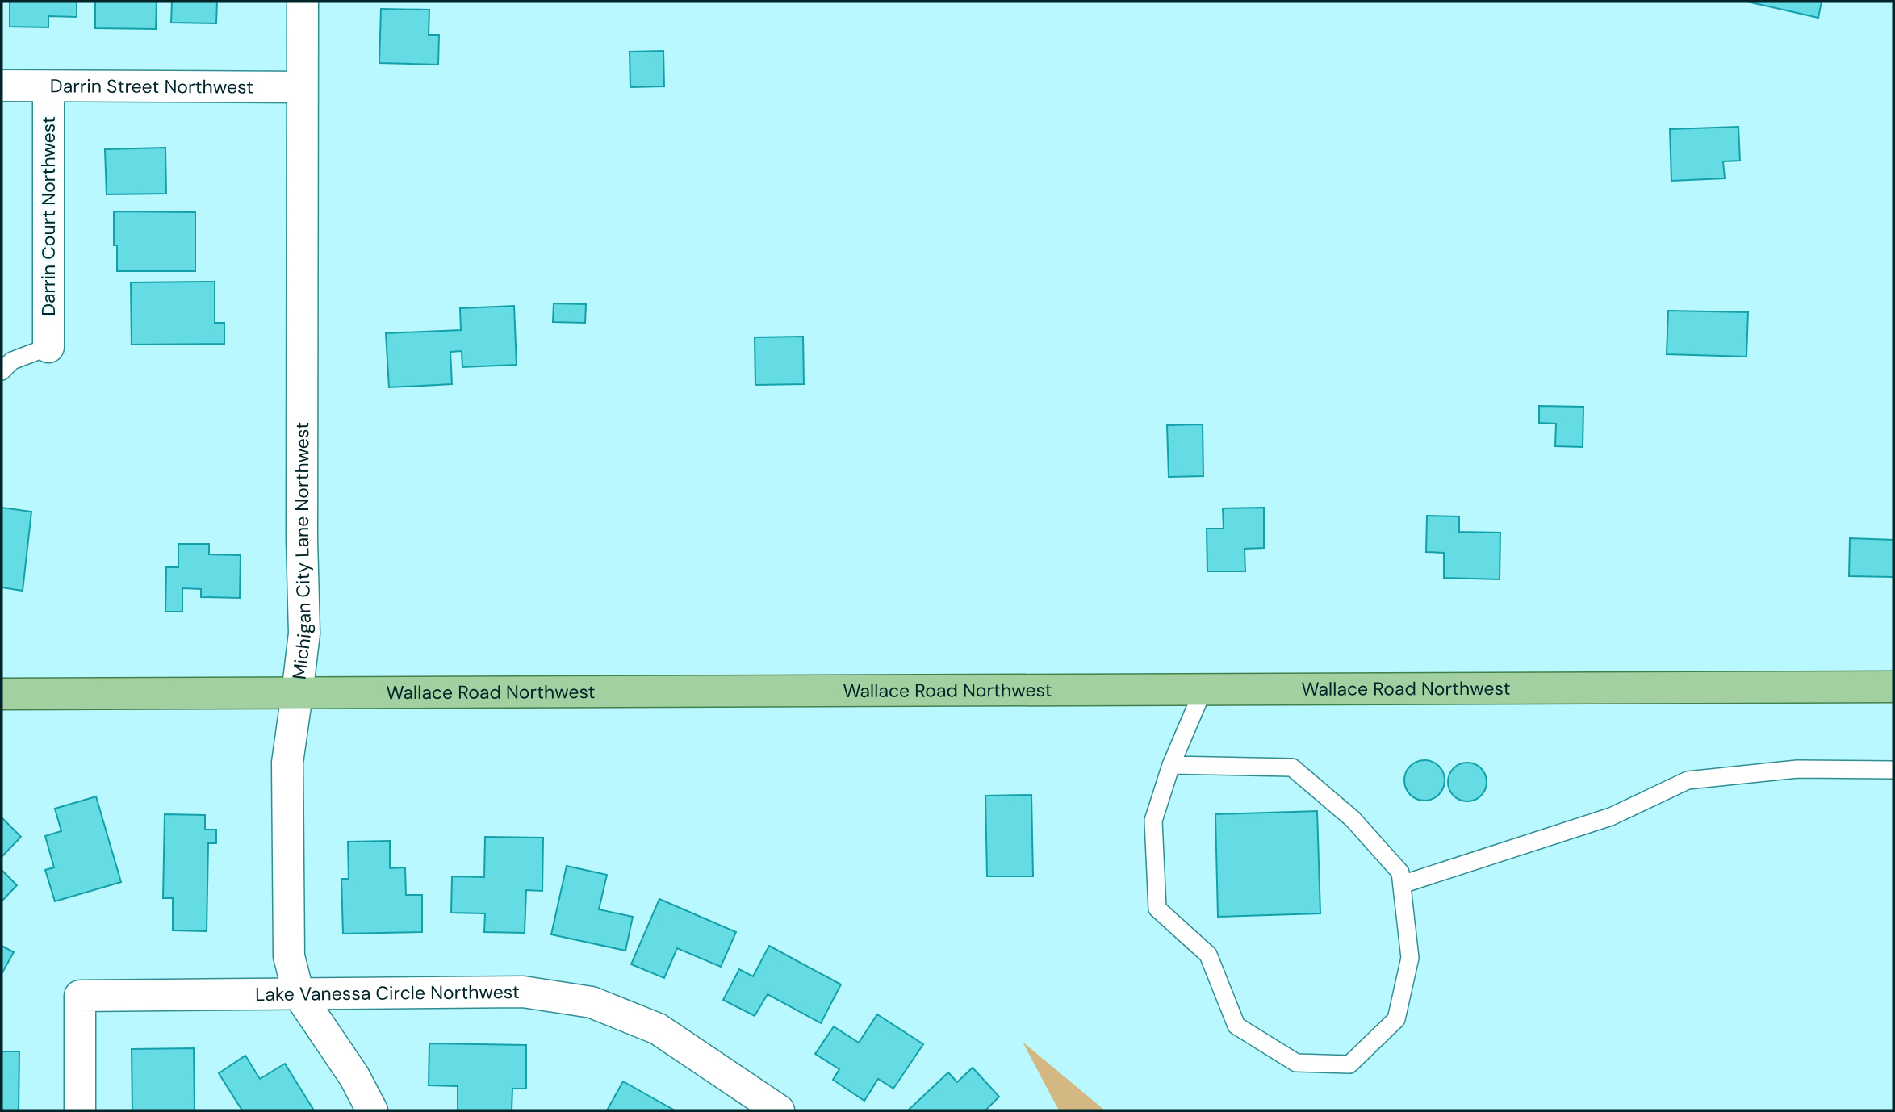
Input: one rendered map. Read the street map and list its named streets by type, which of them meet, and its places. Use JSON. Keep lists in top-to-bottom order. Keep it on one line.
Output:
{"streets":{"main road":["Wallace Road Northwest"],"street":["Darrin Street Northwest","Darrin Court Northwest","Michigan City Lane Northwest","Lake Vanessa Circle Northwest"]},"crossings":[["Darrin Street Northwest","Darrin Court Northwest"],["Darrin Street Northwest","Michigan City Lane Northwest"],["Michigan City Lane Northwest","Wallace Road Northwest"],["Michigan City Lane Northwest","Lake Vanessa Circle Northwest"]]}
